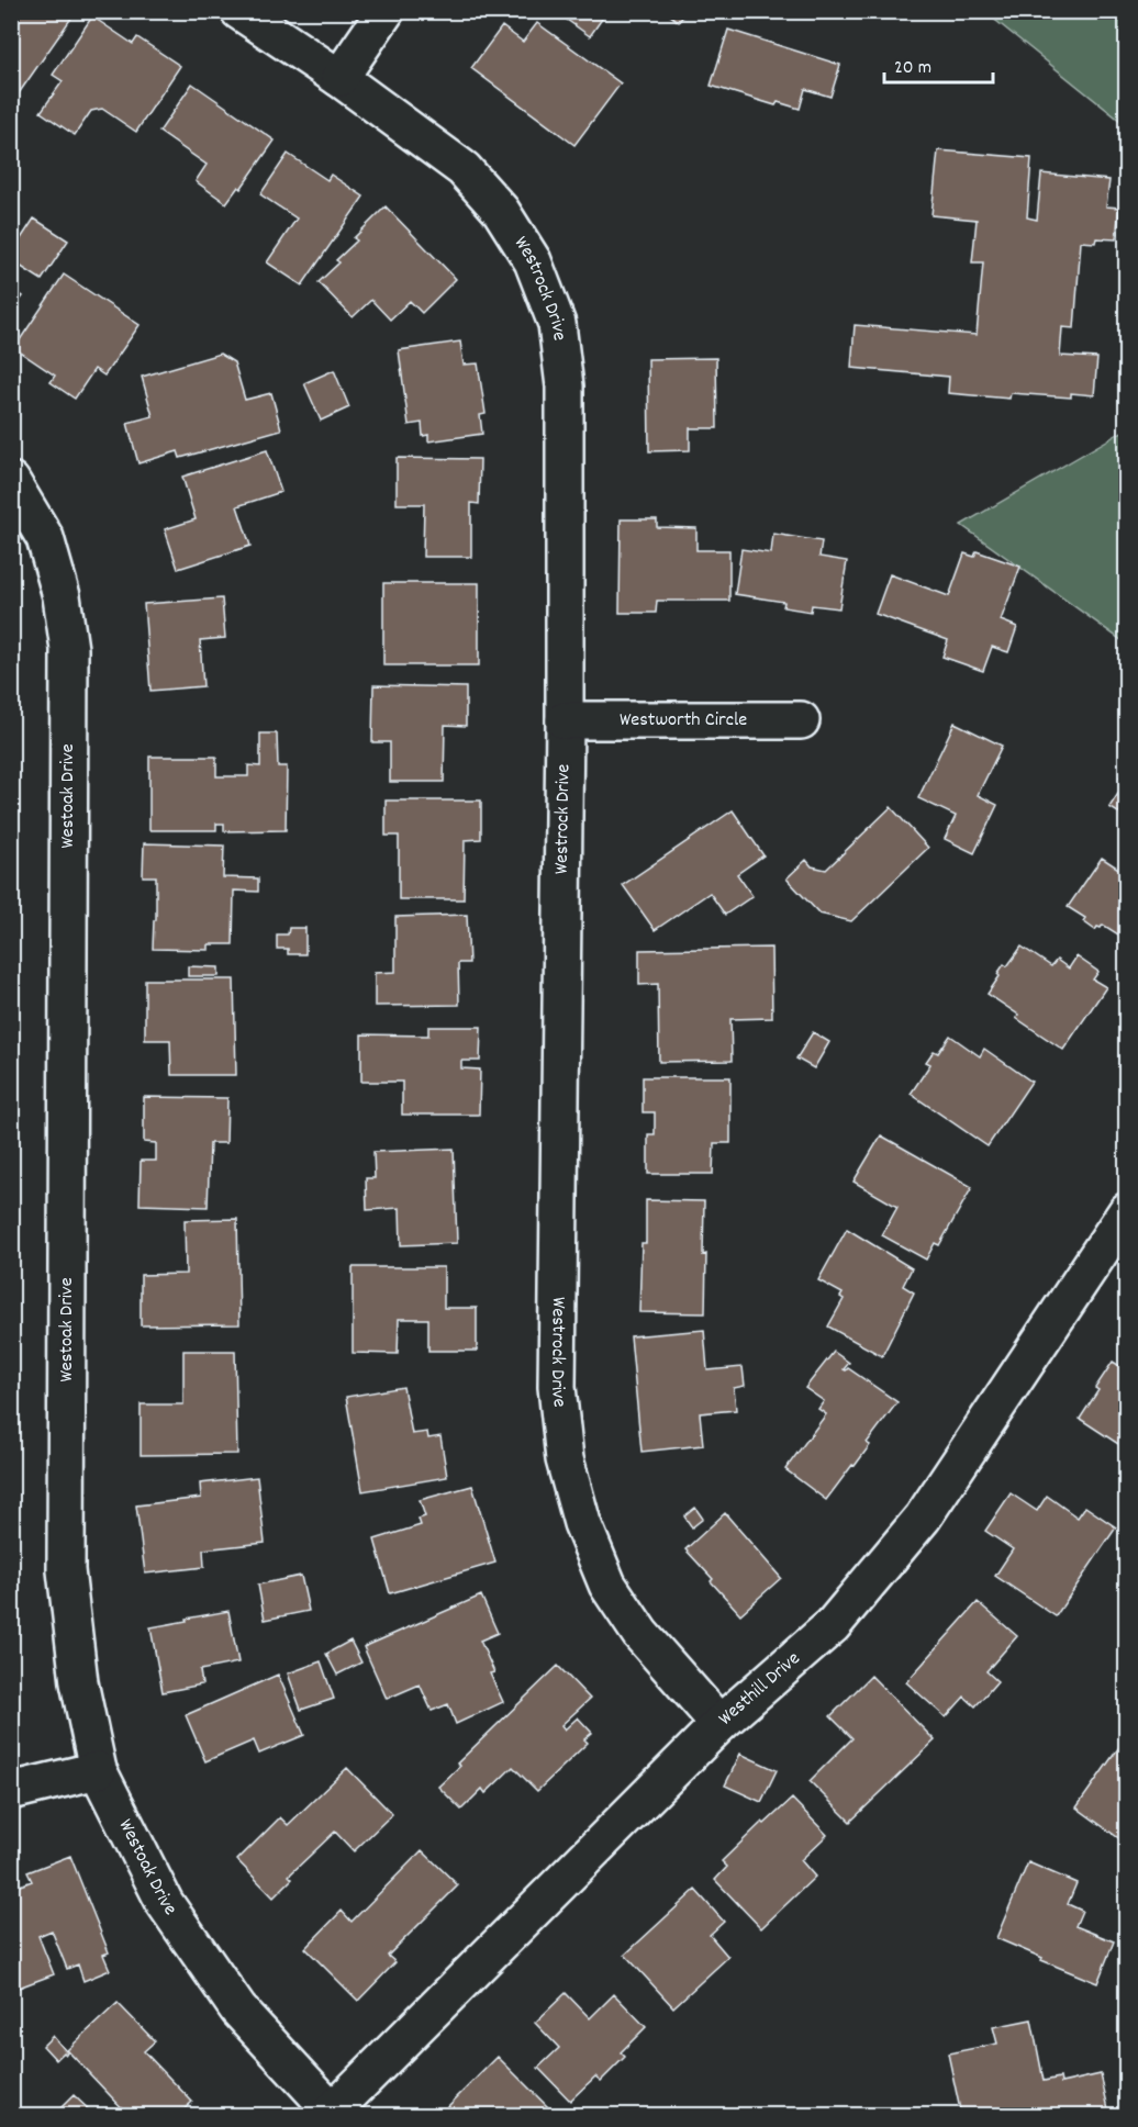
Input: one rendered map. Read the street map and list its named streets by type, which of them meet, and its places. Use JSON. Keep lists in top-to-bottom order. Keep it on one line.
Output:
{"streets":{"street":["Westrock Drive","Westworth Circle","Westoak Drive","Westhill Drive"]},"crossings":[["Westrock Drive","Westworth Circle"],["Westrock Drive","Westhill Drive"],["Westoak Drive","Westhill Drive"]],"scale_bar":"20 m"}
